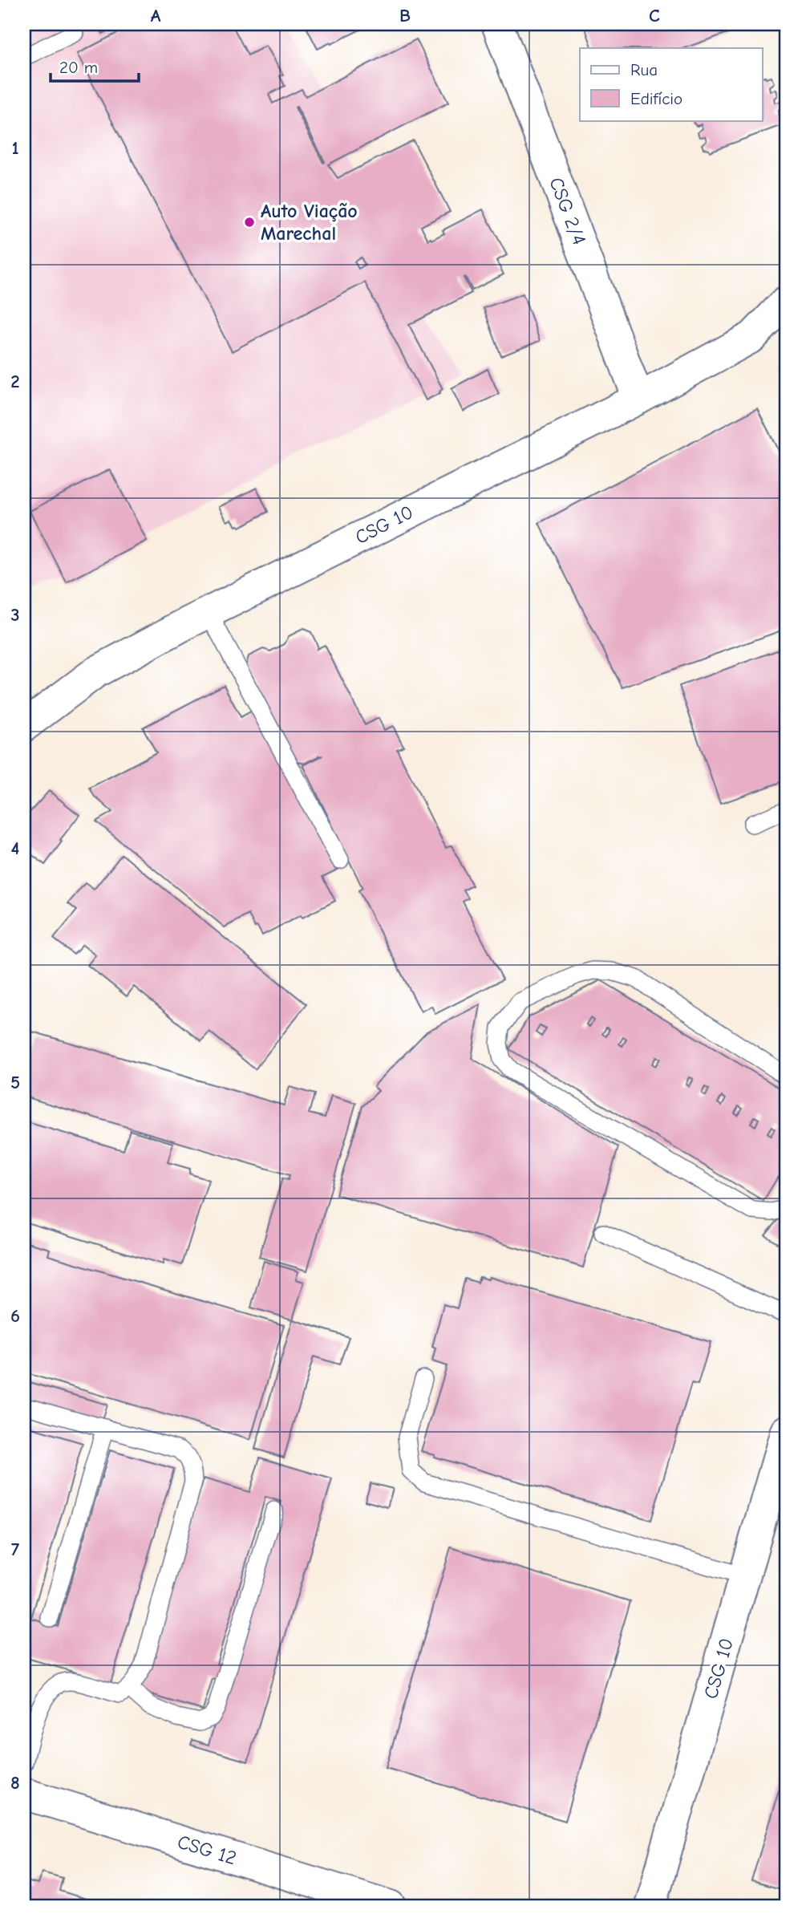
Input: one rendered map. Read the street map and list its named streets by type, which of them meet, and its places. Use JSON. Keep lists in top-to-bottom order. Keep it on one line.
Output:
{"streets":{"street":["CSG 2/4","CSG 10","CSG 12"]},"crossings":[["CSG 2/4","CSG 10"]],"places":["Auto Viação Marechal"],"legend":["Rua","Edifício"],"scale_bar":"20 m","grid":{"columns":["A","B","C"],"rows":["1","2","3","4","5","6","7","8"]}}
